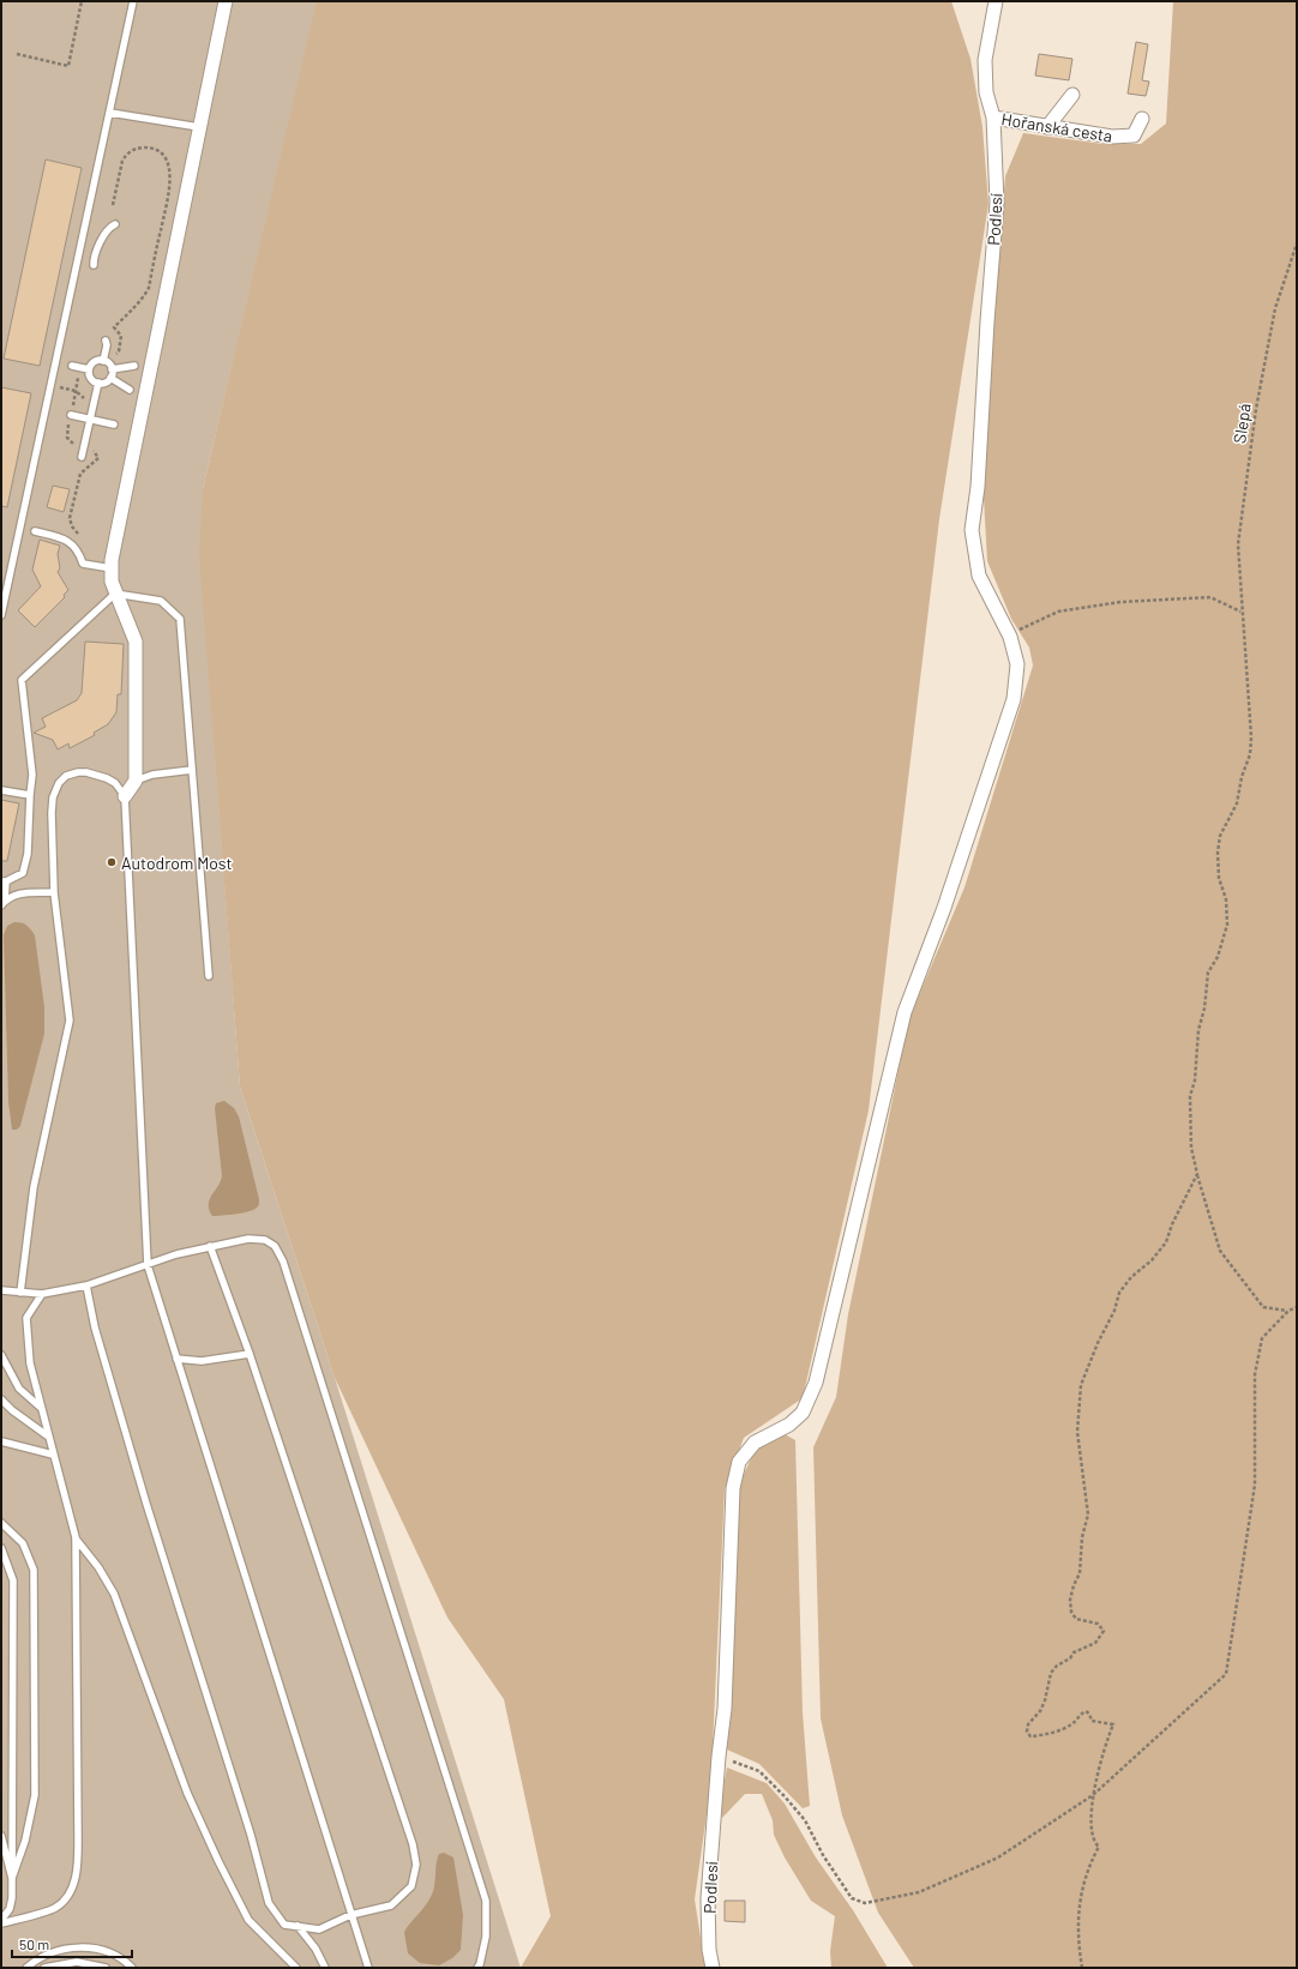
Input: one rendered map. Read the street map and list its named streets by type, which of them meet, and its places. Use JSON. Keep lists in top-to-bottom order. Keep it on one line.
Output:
{"streets":{"street":["Hořanská cesta","Podlesí"],"path":["Slepá"]},"crossings":[["Hořanská cesta","Podlesí"]],"places":["Autodrom Most"],"scale_bar":"50 m"}
